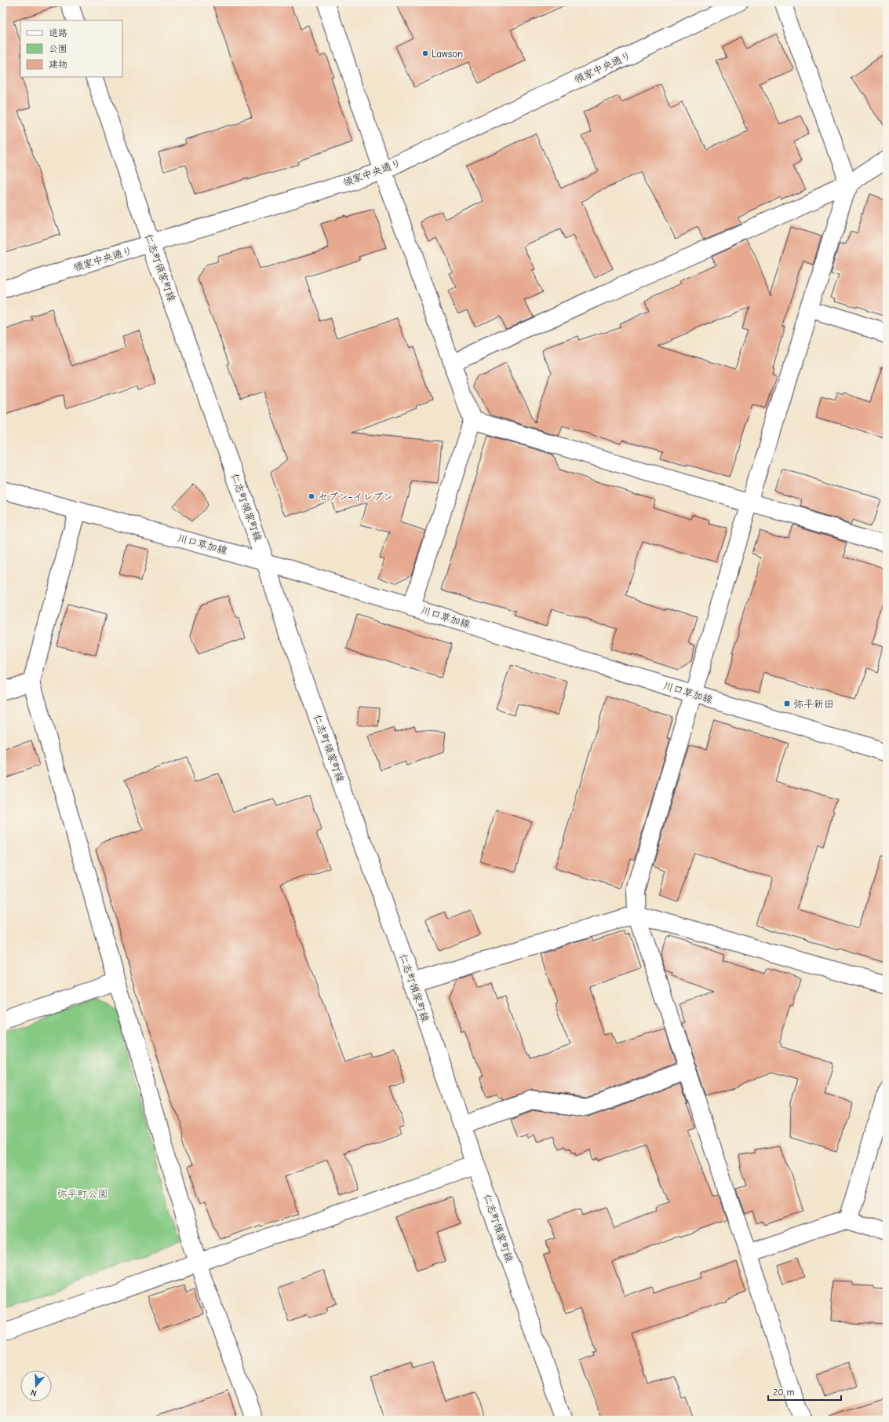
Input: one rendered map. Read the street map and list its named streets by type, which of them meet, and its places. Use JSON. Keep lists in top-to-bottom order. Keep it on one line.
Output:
{"streets":{"street":["領家中央通り","仁志町領家町線","川口草加線"]},"crossings":[["領家中央通り","仁志町領家町線"],["仁志町領家町線","川口草加線"]],"parks":["弥平町公園"],"places":{"other":["Lawson","セブン-イレブン"],"transit":["弥平新田"]},"legend":["道路","公園","建物"],"scale_bar":"20 m","north":"bottom"}
